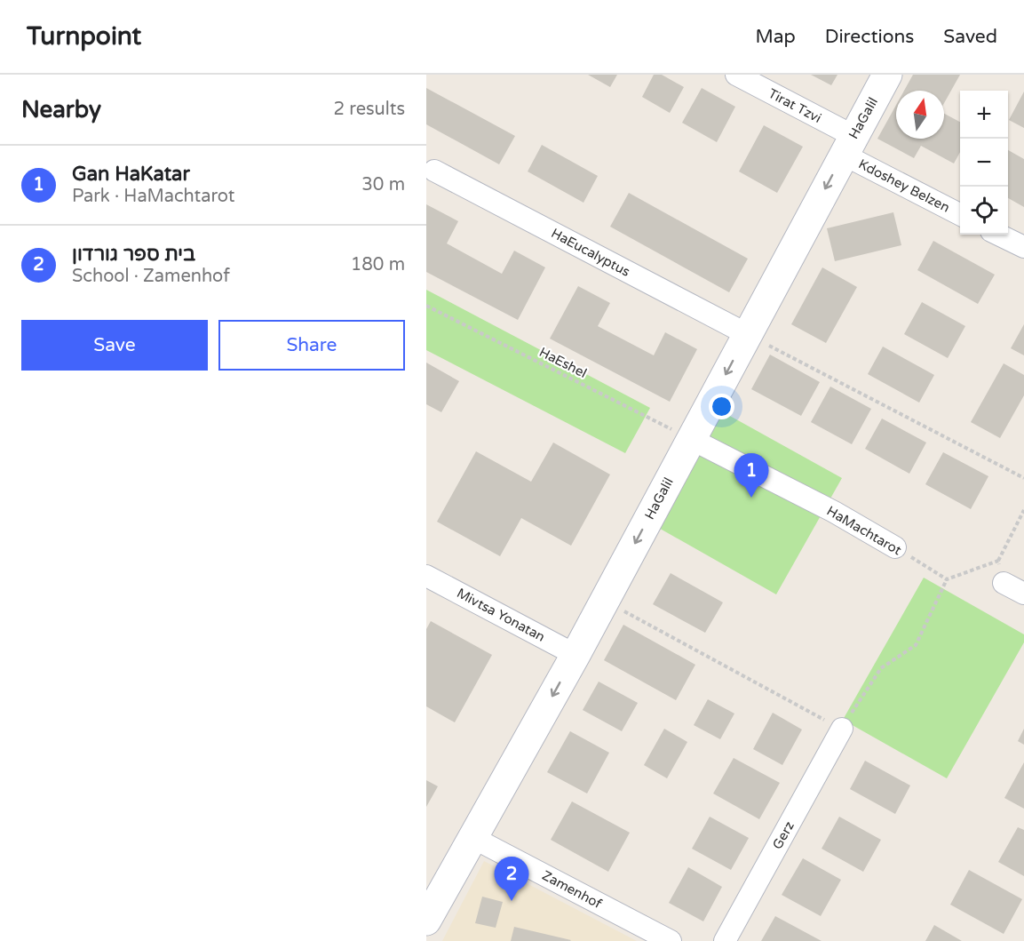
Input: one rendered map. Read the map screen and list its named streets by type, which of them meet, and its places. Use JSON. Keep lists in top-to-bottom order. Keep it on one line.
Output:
{"streets":{"street":["Tirat Tzvi","HaGalil","Kdoshey Belzen","HaEucalyptus","HaMachtarot","Mivtsa Yonatan","Gerz","Zamenhof"],"path":["HaEshel"]},"crossings":[["Tirat Tzvi","HaGalil"],["Tirat Tzvi","Kdoshey Belzen"],["HaGalil","Kdoshey Belzen"],["HaGalil","HaEucalyptus"],["HaGalil","HaEshel"],["HaGalil","HaMachtarot"],["HaGalil","Mivtsa Yonatan"],["HaGalil","Zamenhof"],["HaEshel","HaMachtarot"]],"one_way":["HaGalil"],"north":"top","page":{"header":"Turnpoint","nav":["Map","Directions","Saved"],"heading":["Nearby","2 results"],"map_buttons":["+","−"],"list":[{"mark":"1","name":"Gan HaKatar","note":"Park · HaMachtarot","value":"30 m"},{"mark":"2","name":"בית ספר גורדון","note":"School · Zamenhof","value":"180 m"}],"buttons":["Save","Share"],"pins":["1","2"]}}
